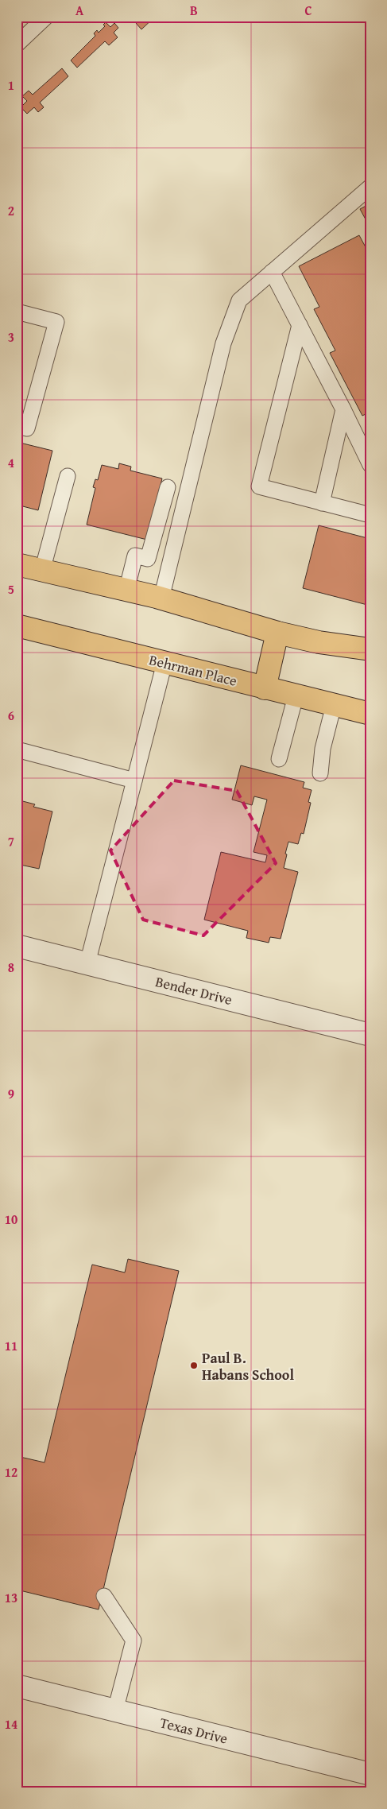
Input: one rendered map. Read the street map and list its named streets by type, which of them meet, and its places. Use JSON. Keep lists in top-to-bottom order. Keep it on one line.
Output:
{"streets":{"main road":["Behrman Place"],"street":["Bender Drive","Texas Drive"]},"places":["Paul B. Habans School"],"grid":{"columns":["A","B","C"],"rows":["1","2","3","4","5","6","7","8","9","10","11","12","13","14"]}}
